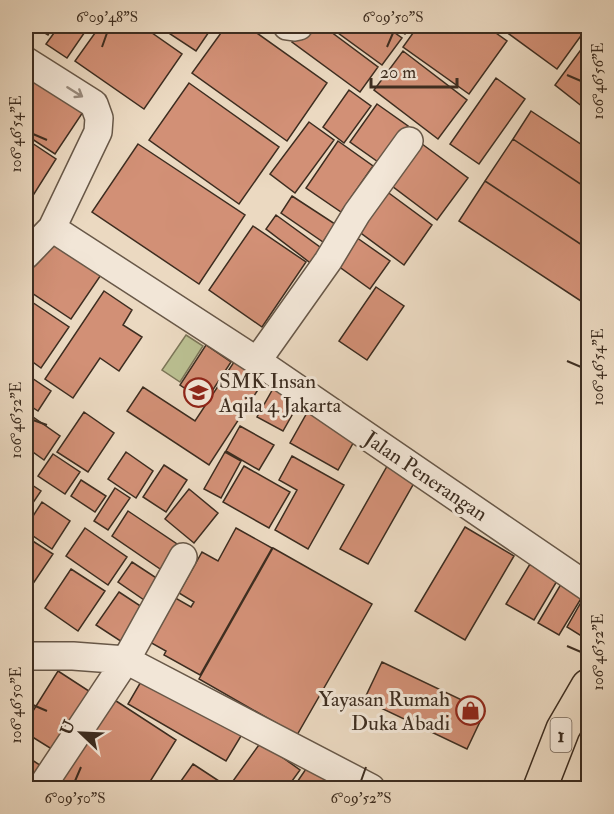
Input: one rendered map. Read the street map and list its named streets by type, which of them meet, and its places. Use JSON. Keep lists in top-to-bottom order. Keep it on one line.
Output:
{"streets":{"highway":["1"],"street":["Jalan Penerangan"]},"places":{"school or university":["SMK Insan Aqila 4 Jakarta"],"shop":["Yayasan Rumah Duka Abadi"]},"scale_bar":"20 m","north":"top left","coordinates":["6°09'48\"S","6°09'50\"S","106°46'56\"E","106°46'54\"E","106°46'52\"E","106°46'50\"E","6°09'52\"S"]}
